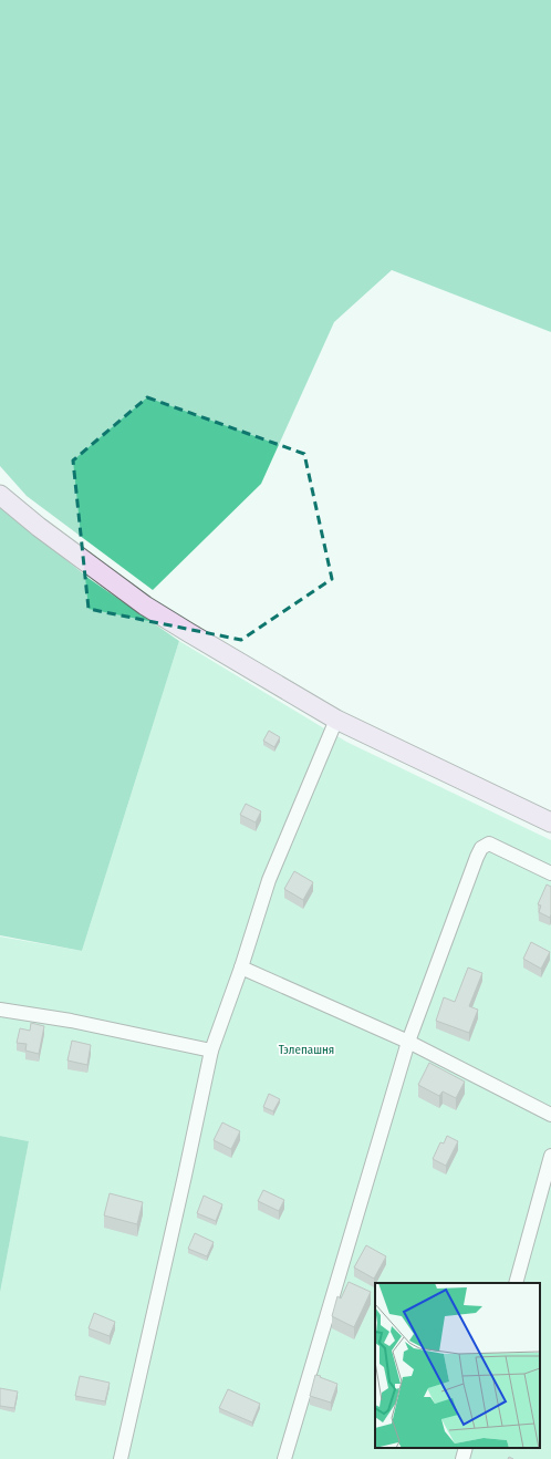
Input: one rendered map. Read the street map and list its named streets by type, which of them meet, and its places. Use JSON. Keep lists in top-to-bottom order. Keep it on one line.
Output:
{"parks":["Тэлепашня"]}
